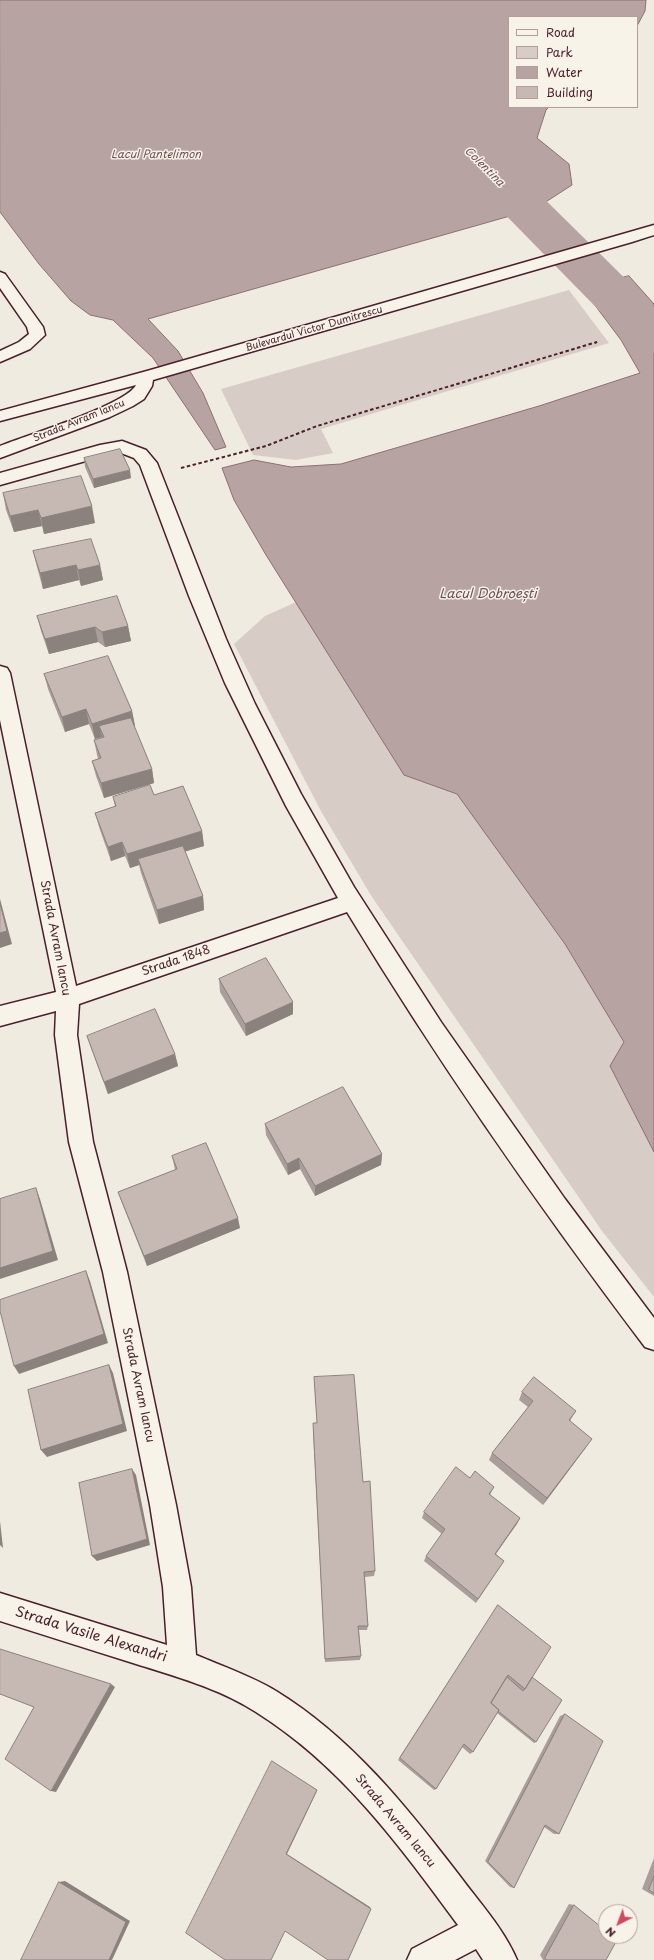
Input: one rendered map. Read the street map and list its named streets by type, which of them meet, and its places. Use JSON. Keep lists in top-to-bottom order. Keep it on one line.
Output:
{"streets":{"street":["Bulevardul Victor Dumitrescu","Strada Avram Iancu","Strada 1848","Strada Vasile Alexandri"]},"crossings":[["Bulevardul Victor Dumitrescu","Strada Avram Iancu"],["Strada Avram Iancu","Strada 1848"],["Strada Avram Iancu","Strada Vasile Alexandri"]],"water":["Lacul Pantelimon","Colentina","Lacul Dobroești"],"legend":["Road","Park","Water","Building"],"north":"bottom left"}
